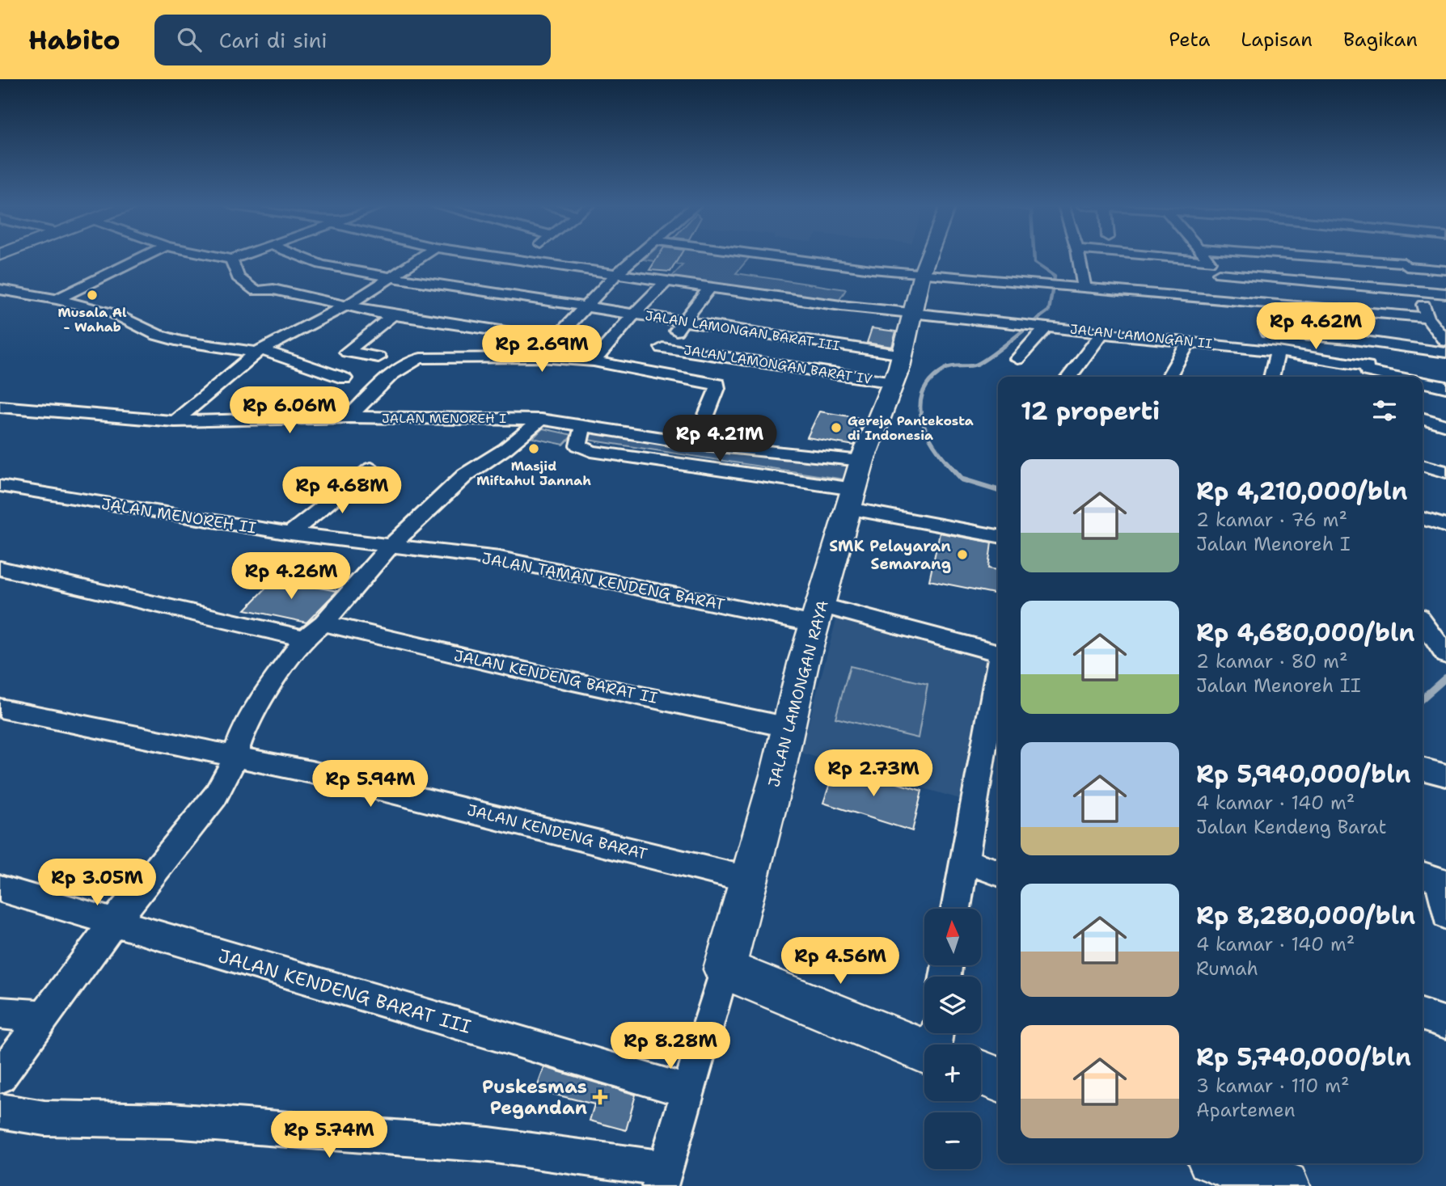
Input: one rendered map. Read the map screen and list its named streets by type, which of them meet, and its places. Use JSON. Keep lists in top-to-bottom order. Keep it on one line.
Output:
{"streets":{"street":["JALAN LAMONGAN BARAT III","JALAN LAMONGAN II","JALAN LAMONGAN BARAT IV","JALAN MENOREH I","JALAN MENOREH II","JALAN TAMAN KENDENG BARAT","JALAN KENDENG BARAT II","JALAN LAMONGAN RAYA","JALAN KENDENG BARAT","JALAN KENDENG BARAT III"]},"crossings":[["JALAN LAMONGAN BARAT III","JALAN LAMONGAN RAYA"],["JALAN LAMONGAN II","JALAN LAMONGAN RAYA"],["JALAN LAMONGAN BARAT IV","JALAN LAMONGAN RAYA"],["JALAN MENOREH I","JALAN LAMONGAN RAYA"],["JALAN MENOREH II","JALAN TAMAN KENDENG BARAT"],["JALAN TAMAN KENDENG BARAT","JALAN LAMONGAN RAYA"],["JALAN KENDENG BARAT II","JALAN LAMONGAN RAYA"],["JALAN LAMONGAN RAYA","JALAN KENDENG BARAT"],["JALAN LAMONGAN RAYA","JALAN KENDENG BARAT III"]],"places":{"other":["Musala Al - Wahab","Gereja Pantekosta di Indonesia","Masjid Miftahul Jannah","SMK Pelayaran Semarang"],"health":["Puskesmas Pegandan"]},"north":"top","page":{"header":"Habito","search":"Cari di sini","nav":["Peta","Lapisan","Bagikan"],"price":["Rp 4.62M","Rp 2.69M","Rp 6.06M","Rp 4.21M","Rp 4.68M","Rp 4.26M","Rp 2.73M","Rp 5.94M","Rp 3.05M","Rp 4.56M","Rp 8.28M","Rp 5.74M"],"heading":"12 properti","list":[{"name":"Rp 4,210,000/bln","note":"2 kamar · 76 m² · Jalan Menoreh I"},{"name":"Rp 4,680,000/bln","note":"2 kamar · 80 m² · Jalan Menoreh II"},{"name":"Rp 5,940,000/bln","note":"4 kamar · 140 m² · Jalan Kendeng Barat"},{"name":"Rp 8,280,000/bln","note":"4 kamar · 140 m² · Rumah"},{"name":"Rp 5,740,000/bln","note":"3 kamar · 110 m² · Apartemen"}],"map_buttons":["+","−"]}}
